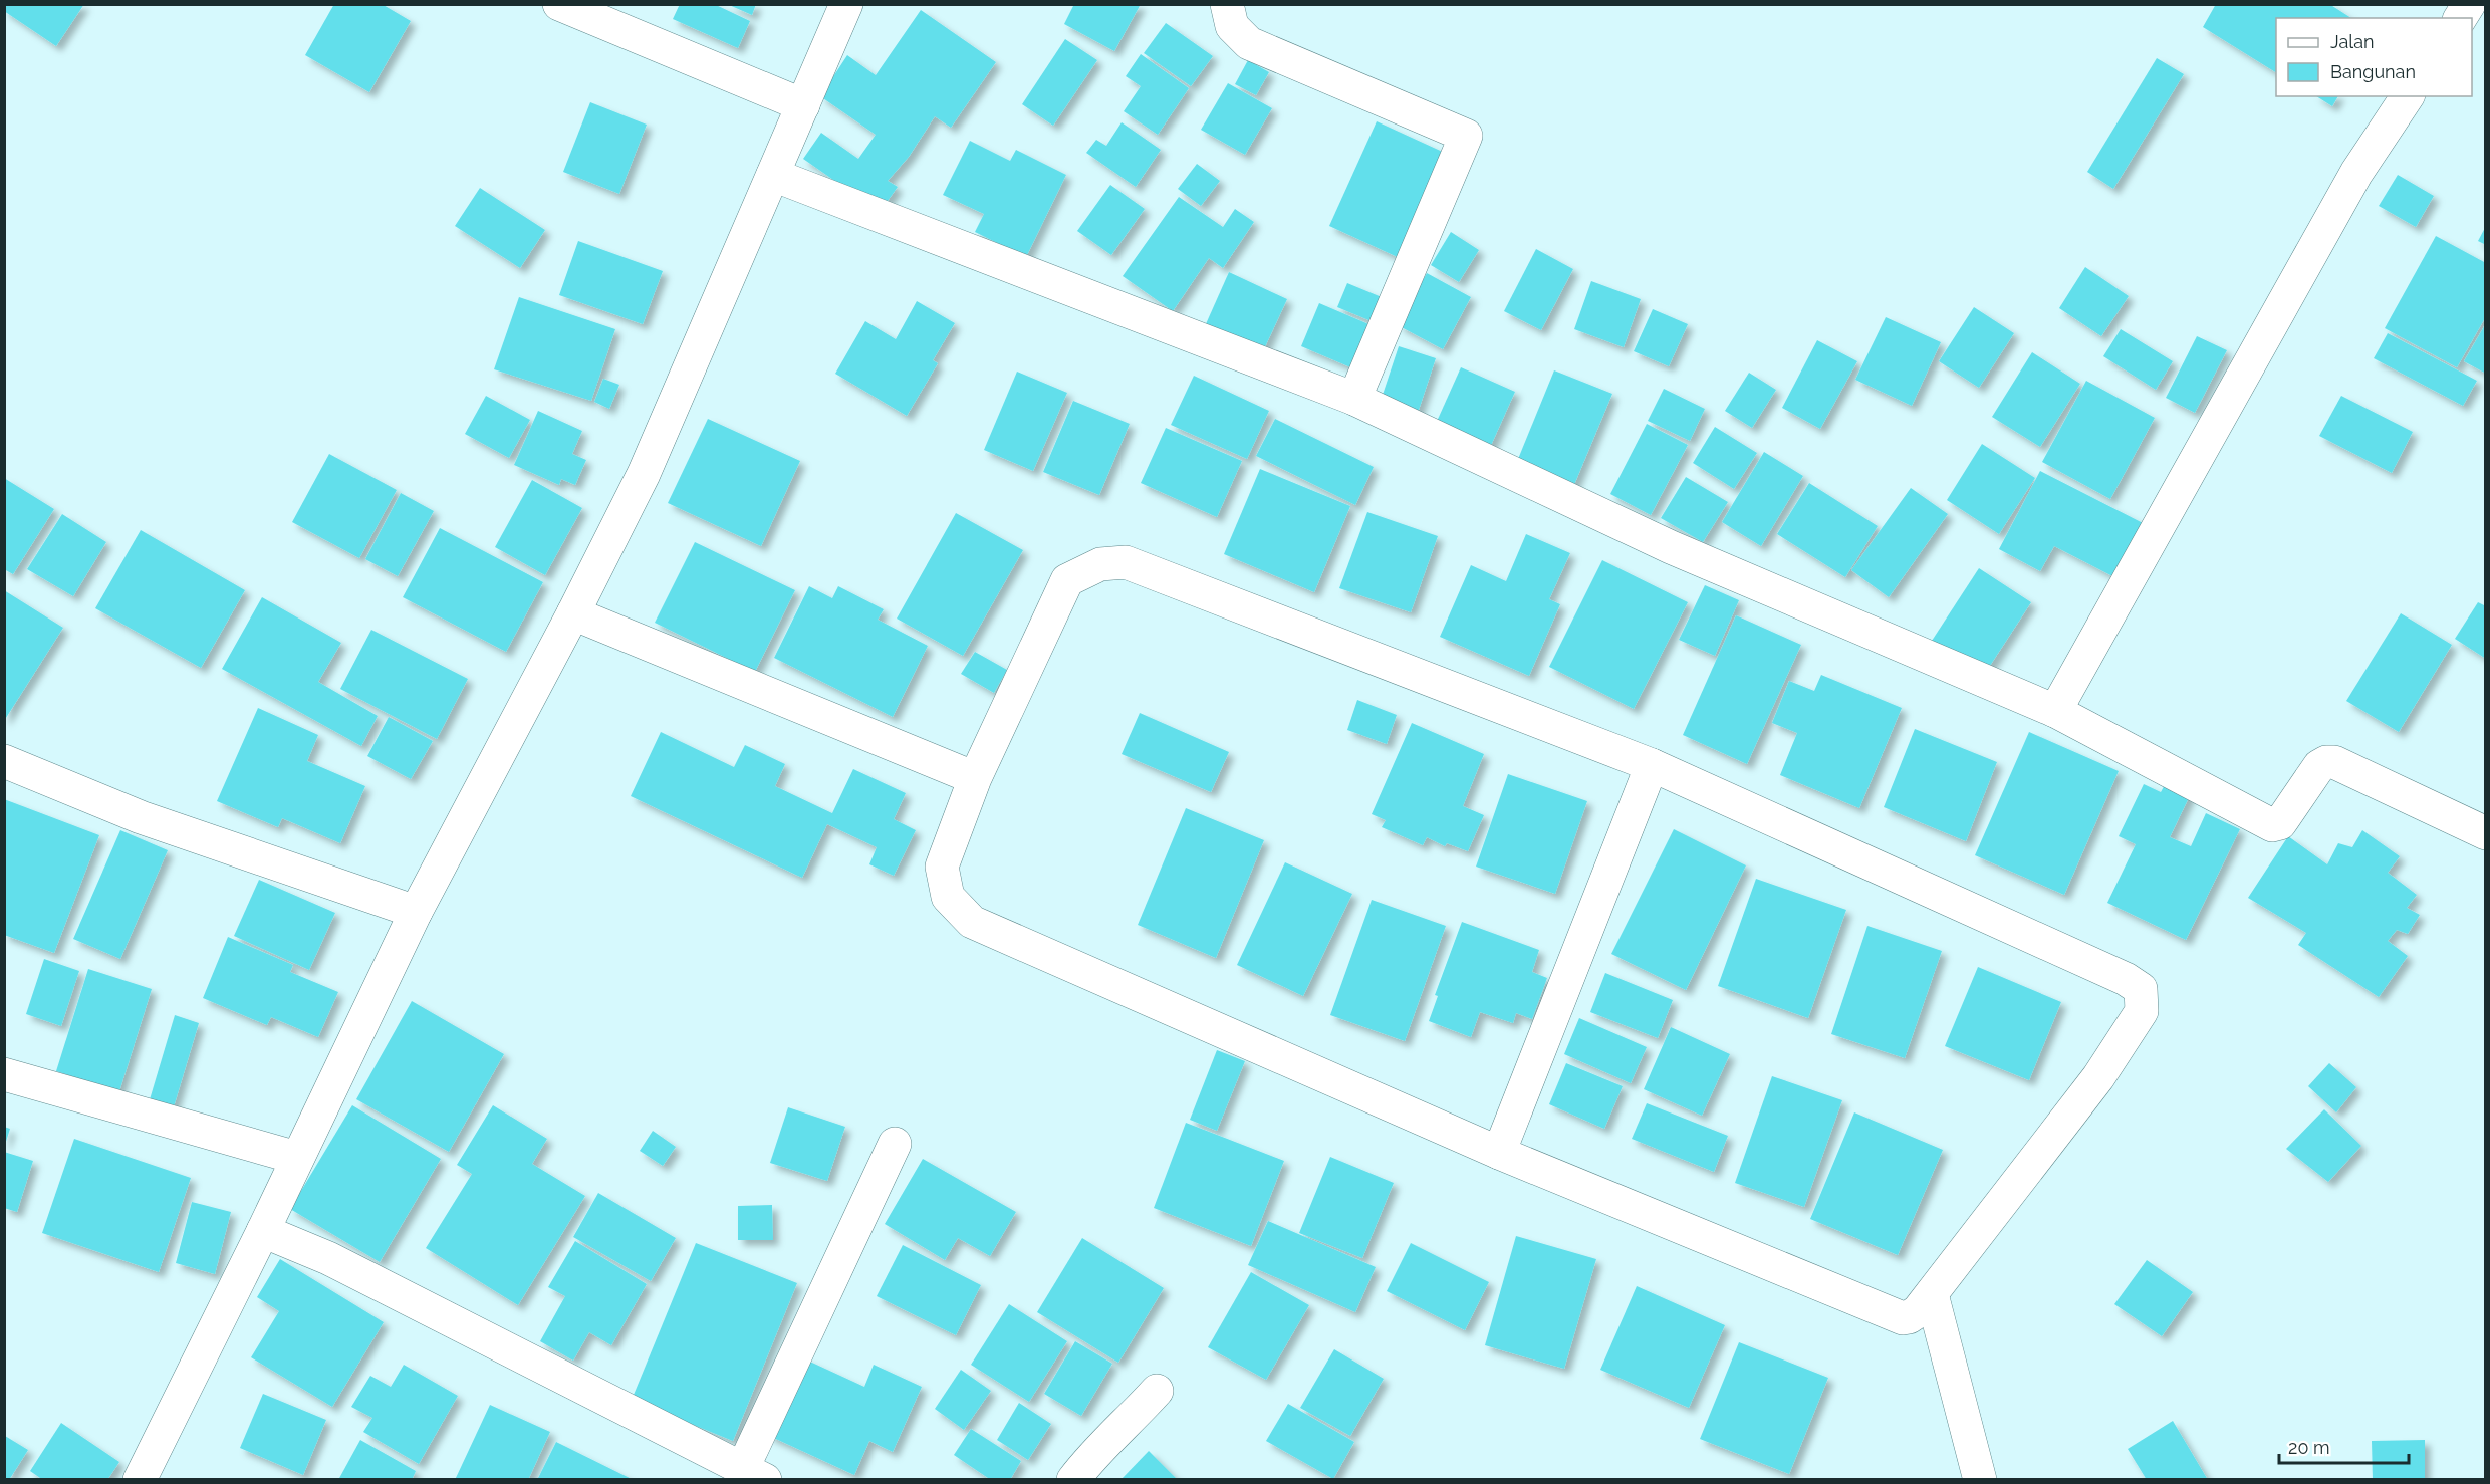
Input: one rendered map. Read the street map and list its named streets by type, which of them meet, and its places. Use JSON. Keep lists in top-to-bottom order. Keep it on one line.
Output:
{"legend":["Jalan","Bangunan"],"scale_bar":"20 m"}
